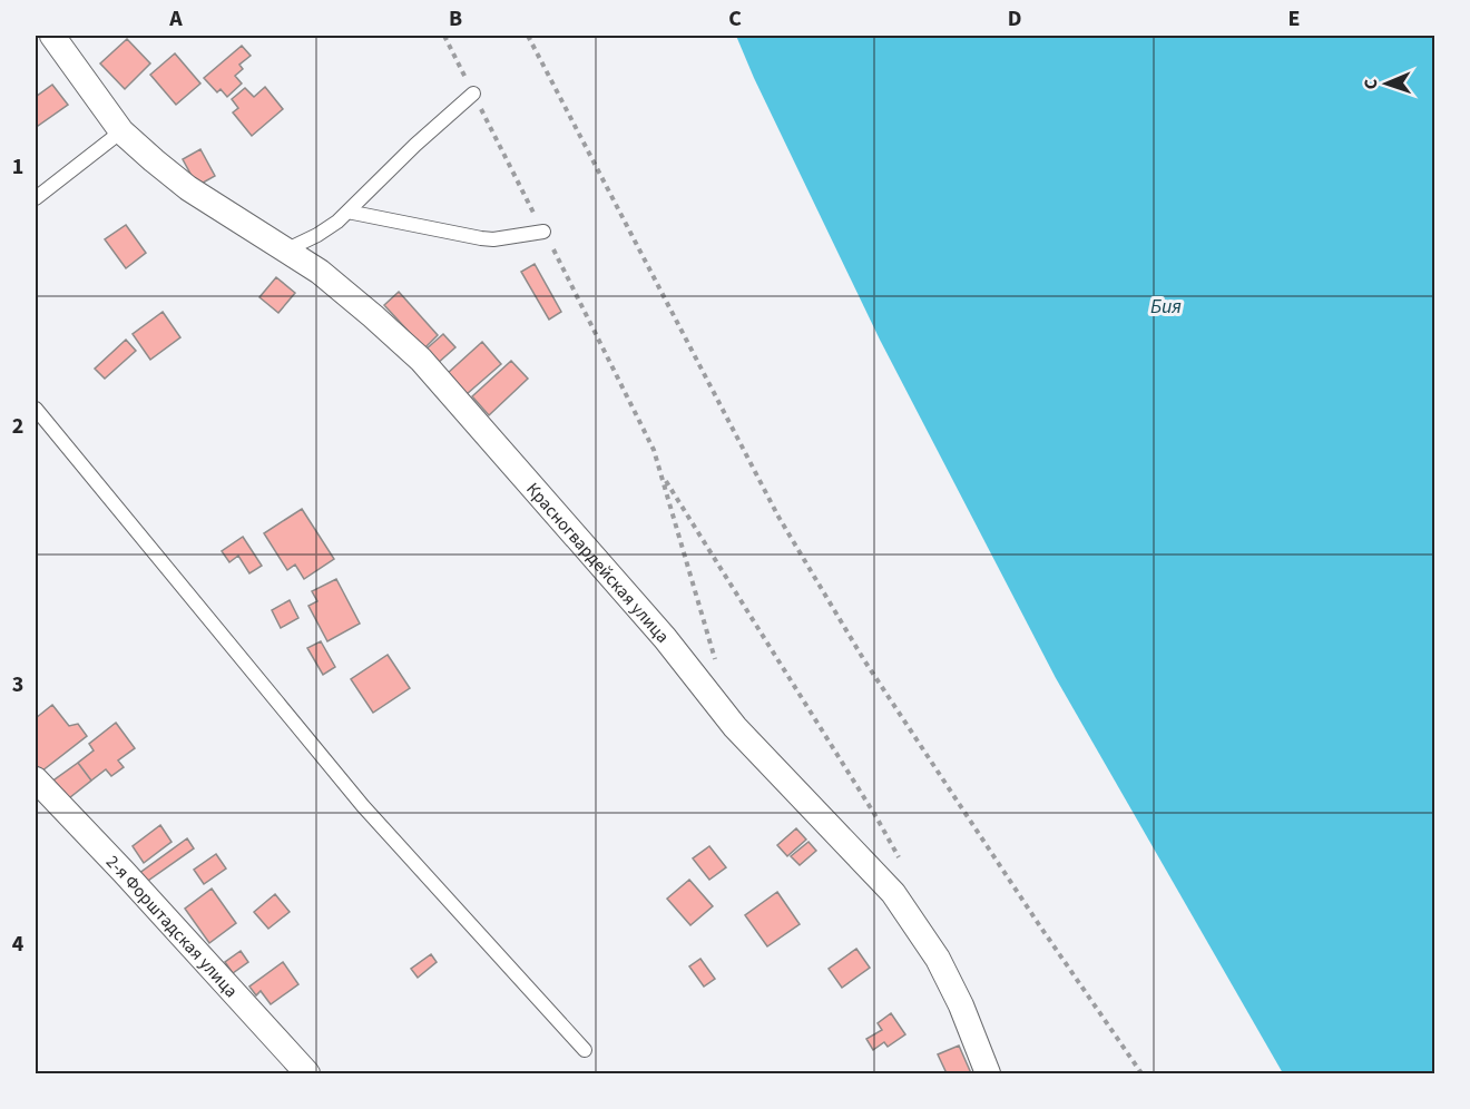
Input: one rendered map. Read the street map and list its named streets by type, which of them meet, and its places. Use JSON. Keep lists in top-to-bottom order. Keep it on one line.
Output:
{"streets":{"street":["Красногвардейская улица","2-я Форштадская улица"]},"water":["Бия"],"north":"left","grid":{"columns":["A","B","C","D","E"],"rows":["1","2","3","4"]}}
